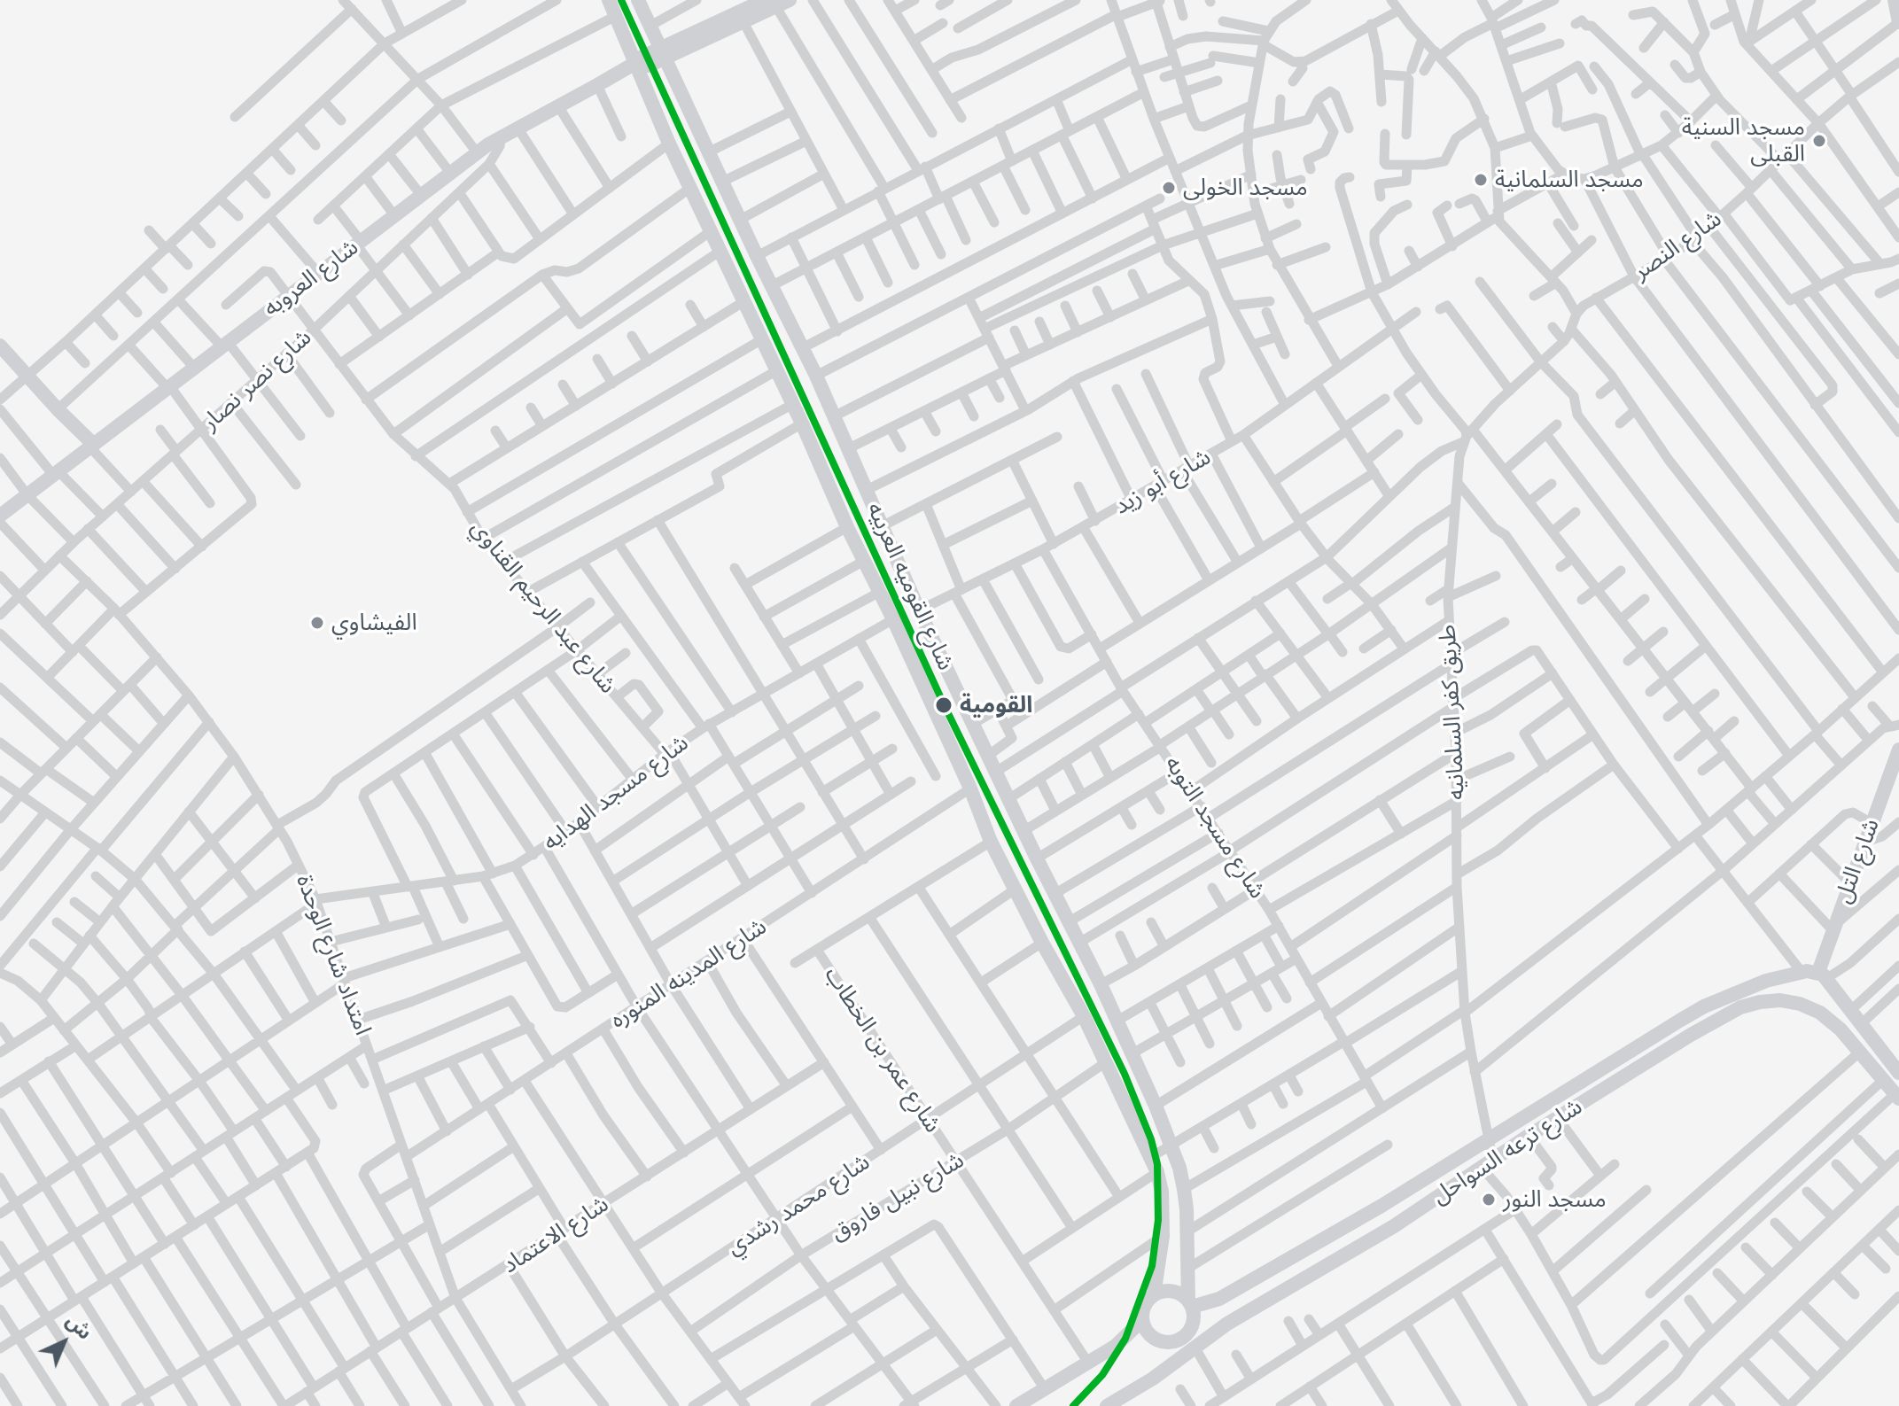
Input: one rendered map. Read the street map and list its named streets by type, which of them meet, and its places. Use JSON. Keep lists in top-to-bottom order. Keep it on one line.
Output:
{"streets":{"street":["شارع النصر","شارع العروبه","شارع نصر نصار","شارع أبو زيد","شارع القوميه العربيه","شارع عبد الرحيم القناوي","طريق كفر السلمانيه","شارع مسجد الهدايه","شارع مسجد التوبه","شارع التل","امتداد شارع الوحدة","شارع المدينه المنوره","شارع عمر بن الخطاب","شارع ترعه السواحل","شارع نبيل فاروق","شارع محمد رشدي","شارع الاعتماد"]},"crossings":[["شارع العروبه","شارع نصر نصار"],["شارع العروبه","شارع القوميه العربيه"],["شارع العروبه","شارع عبد الرحيم القناوي"],["شارع نصر نصار","شارع عبد الرحيم القناوي"],["شارع نصر نصار","امتداد شارع الوحدة"],["شارع أبو زيد","شارع القوميه العربيه"],["شارع أبو زيد","شارع مسجد التوبه"],["شارع القوميه العربيه","شارع مسجد الهدايه"],["شارع القوميه العربيه","شارع المدينه المنوره"],["شارع القوميه العربيه","شارع ترعه السواحل"],["شارع القوميه العربيه","شارع نبيل فاروق"],["شارع القوميه العربيه","شارع محمد رشدي"],["شارع عبد الرحيم القناوي","شارع مسجد الهدايه"],["طريق كفر السلمانيه","شارع ترعه السواحل"],["شارع مسجد الهدايه","امتداد شارع الوحدة"],["شارع التل","شارع ترعه السواحل"],["امتداد شارع الوحدة","شارع المدينه المنوره"],["امتداد شارع الوحدة","شارع محمد رشدي"],["امتداد شارع الوحدة","شارع الاعتماد"],["شارع عمر بن الخطاب","شارع نبيل فاروق"],["شارع عمر بن الخطاب","شارع محمد رشدي"]],"places":["مسجد السنية القبلى","مسجد السلمانية","مسجد الخولى","الفيشاوي","القومية","مسجد النور"],"north":"top right"}
